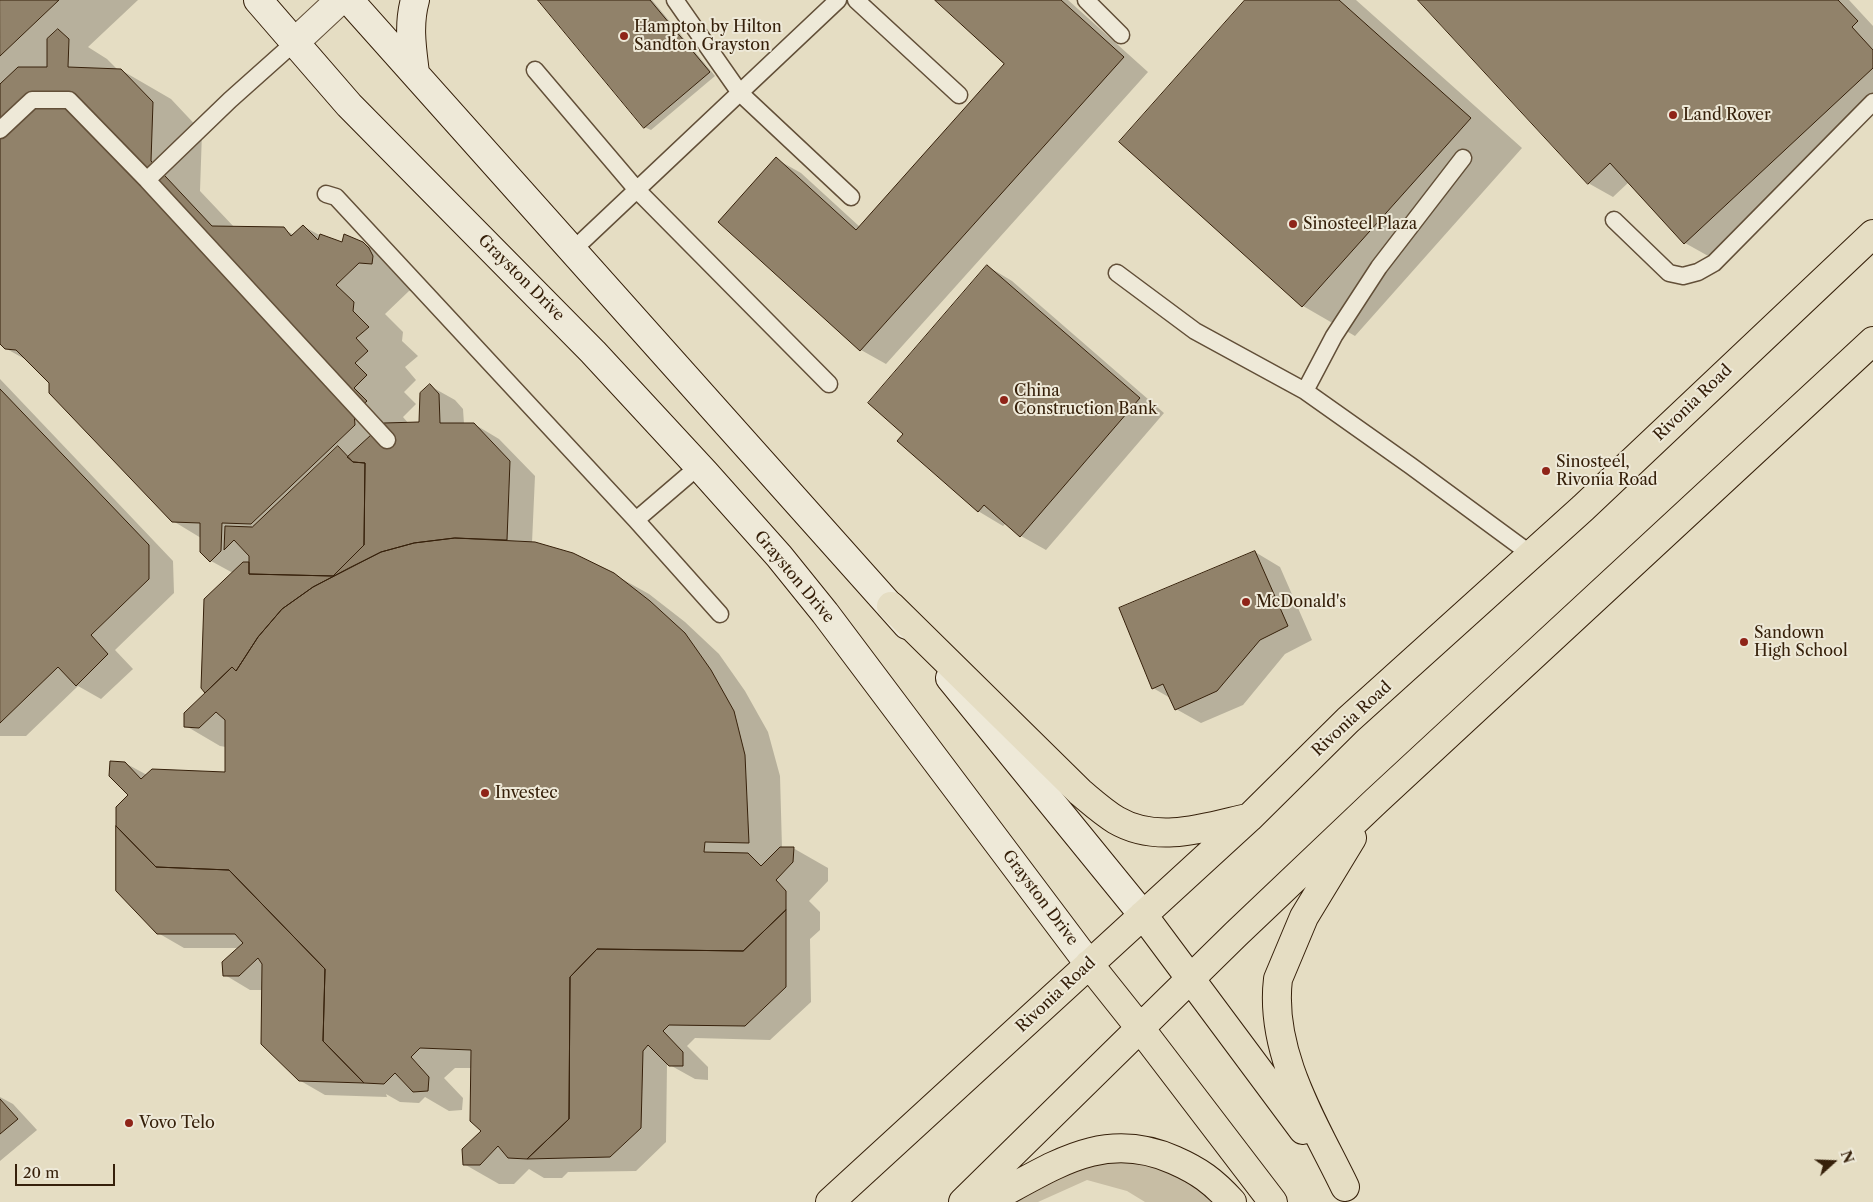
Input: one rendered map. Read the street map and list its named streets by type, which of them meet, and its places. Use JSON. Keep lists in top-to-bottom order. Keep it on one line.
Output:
{"streets":{"main road":["Grayston Drive","Rivonia Road"]},"crossings":[["Grayston Drive","Rivonia Road"]],"places":["Hampton by Hilton Sandton Grayston","Land Rover","Sinosteel Plaza","China Construction Bank","Sinosteel, Rivonia Road","McDonald's","Sandown High School","Investec","Vovo Telo"],"scale_bar":"20 m","north":"right"}
